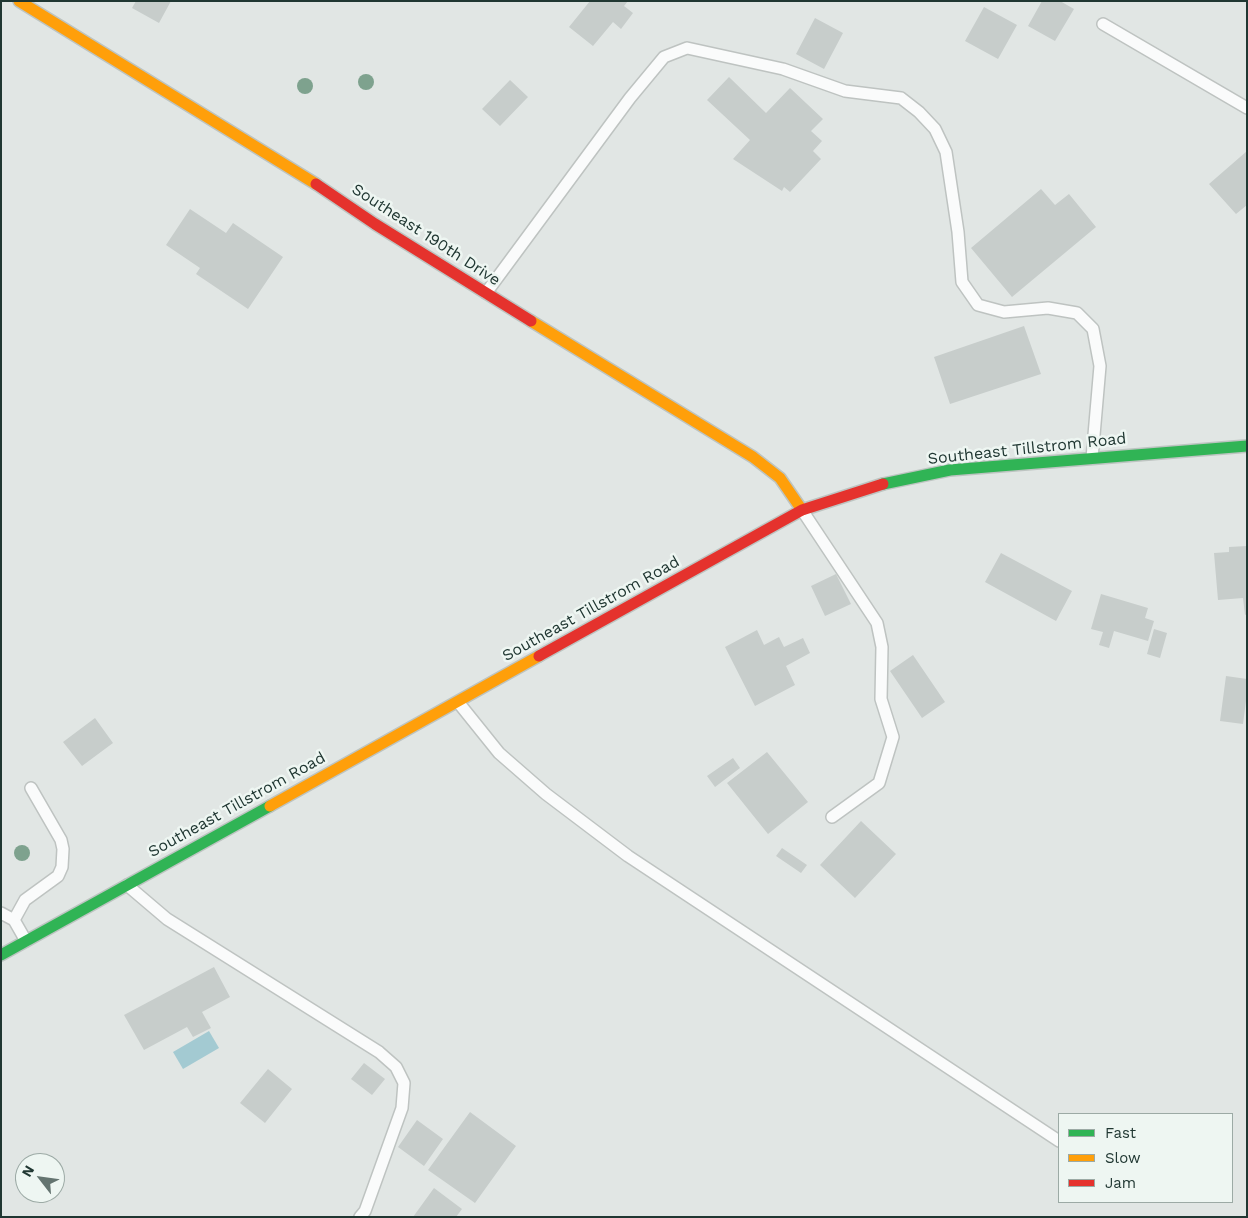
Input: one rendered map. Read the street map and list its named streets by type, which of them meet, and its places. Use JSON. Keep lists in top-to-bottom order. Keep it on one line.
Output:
{"streets":{"main road":["Southeast 190th Drive","Southeast Tillstrom Road"]},"crossings":[["Southeast 190th Drive","Southeast Tillstrom Road"]],"legend":["Fast","Slow","Jam"],"north":"top left"}
